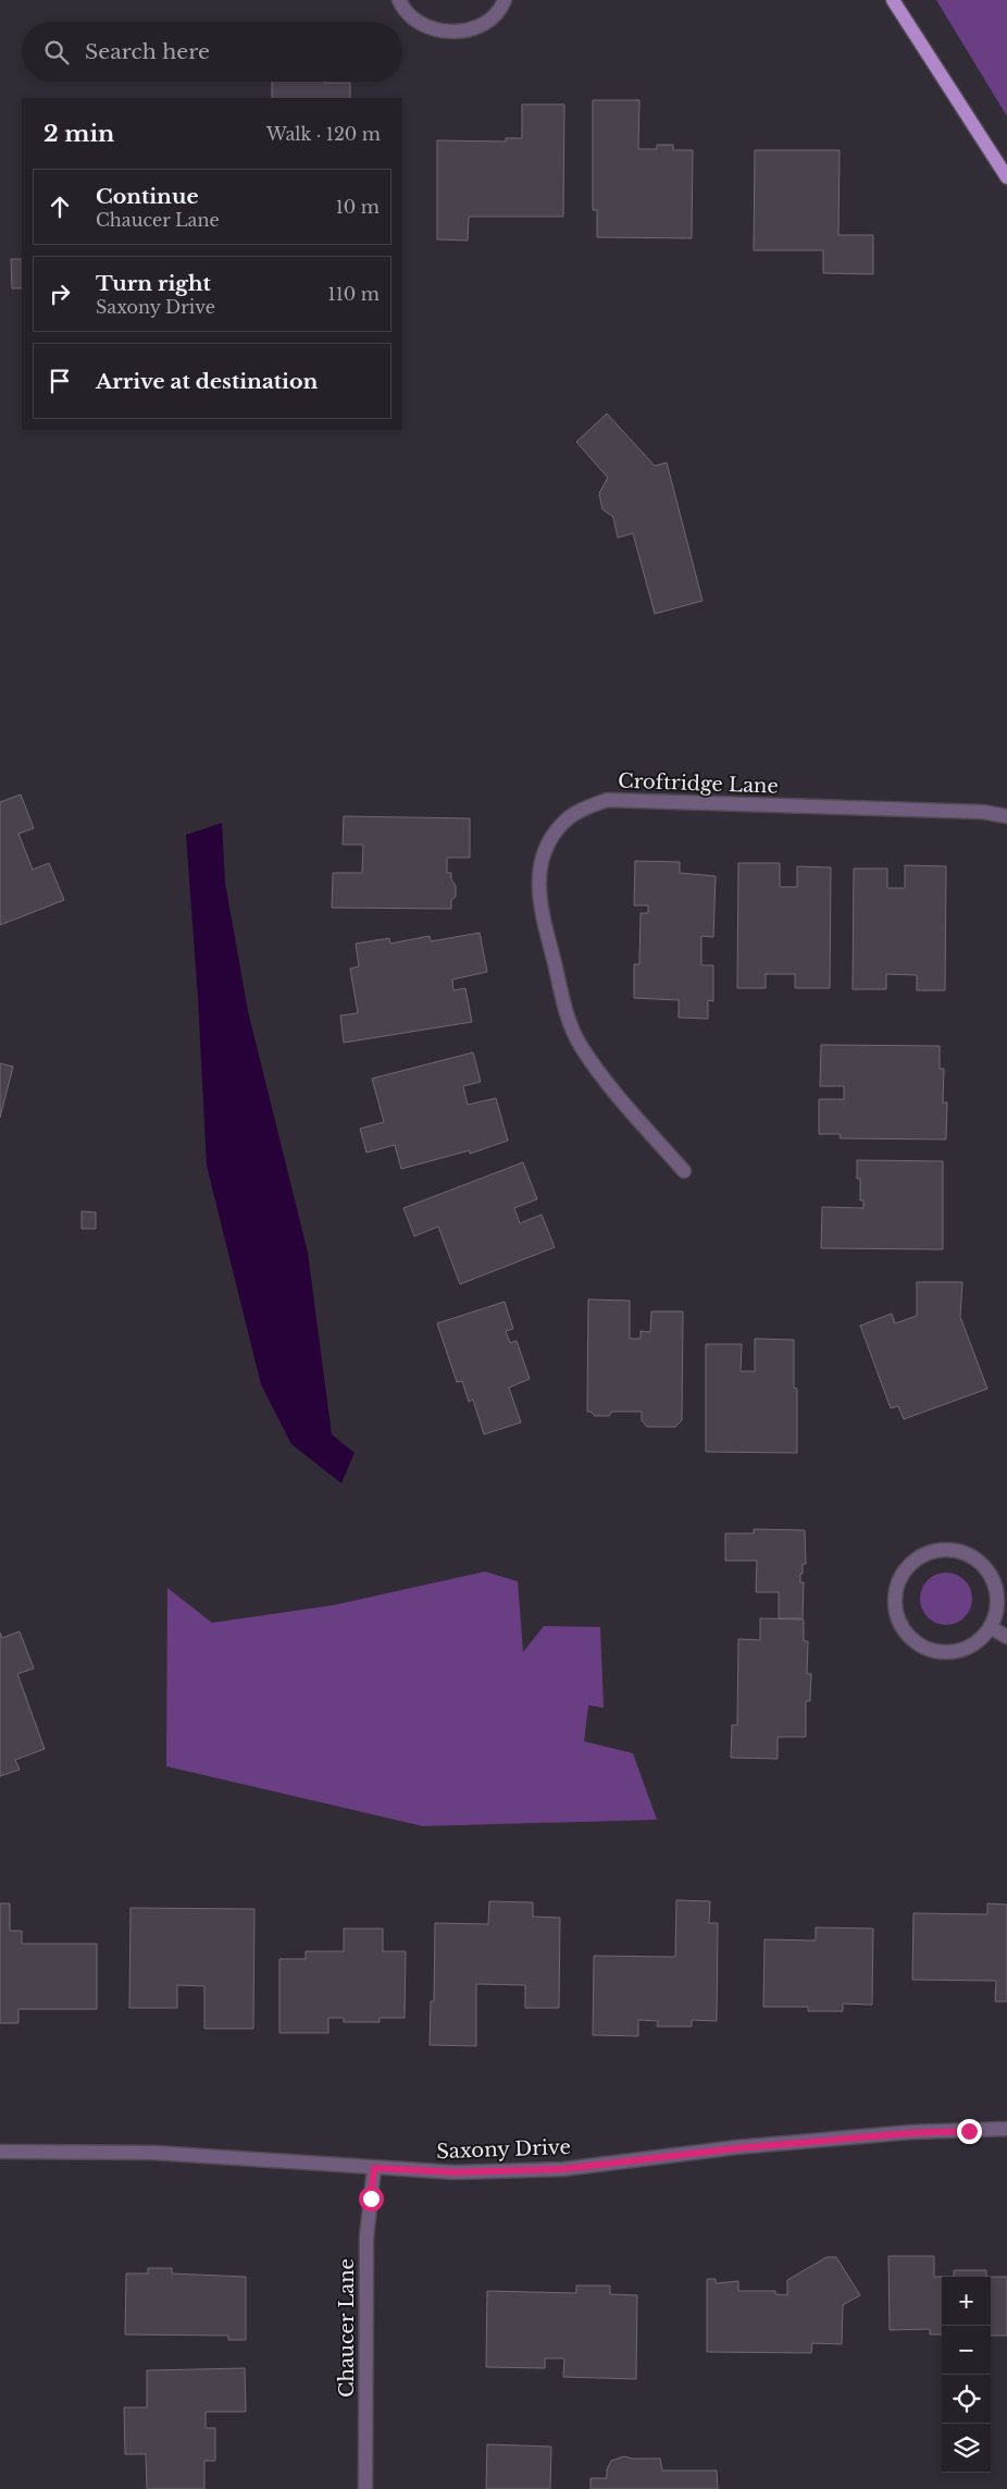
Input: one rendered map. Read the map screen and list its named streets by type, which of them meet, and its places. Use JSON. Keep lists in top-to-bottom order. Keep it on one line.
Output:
{"streets":{"street":["Croftridge Lane","Saxony Drive","Chaucer Lane"]},"crossings":[["Saxony Drive","Chaucer Lane"]],"page":{"search":"Search here","heading":["2 min","Walk · 120 m"],"list":[["Continue","Chaucer Lane","10 m"],["Turn right","Saxony Drive","110 m"],"Arrive at destination"],"map_buttons":["+","−"]}}
